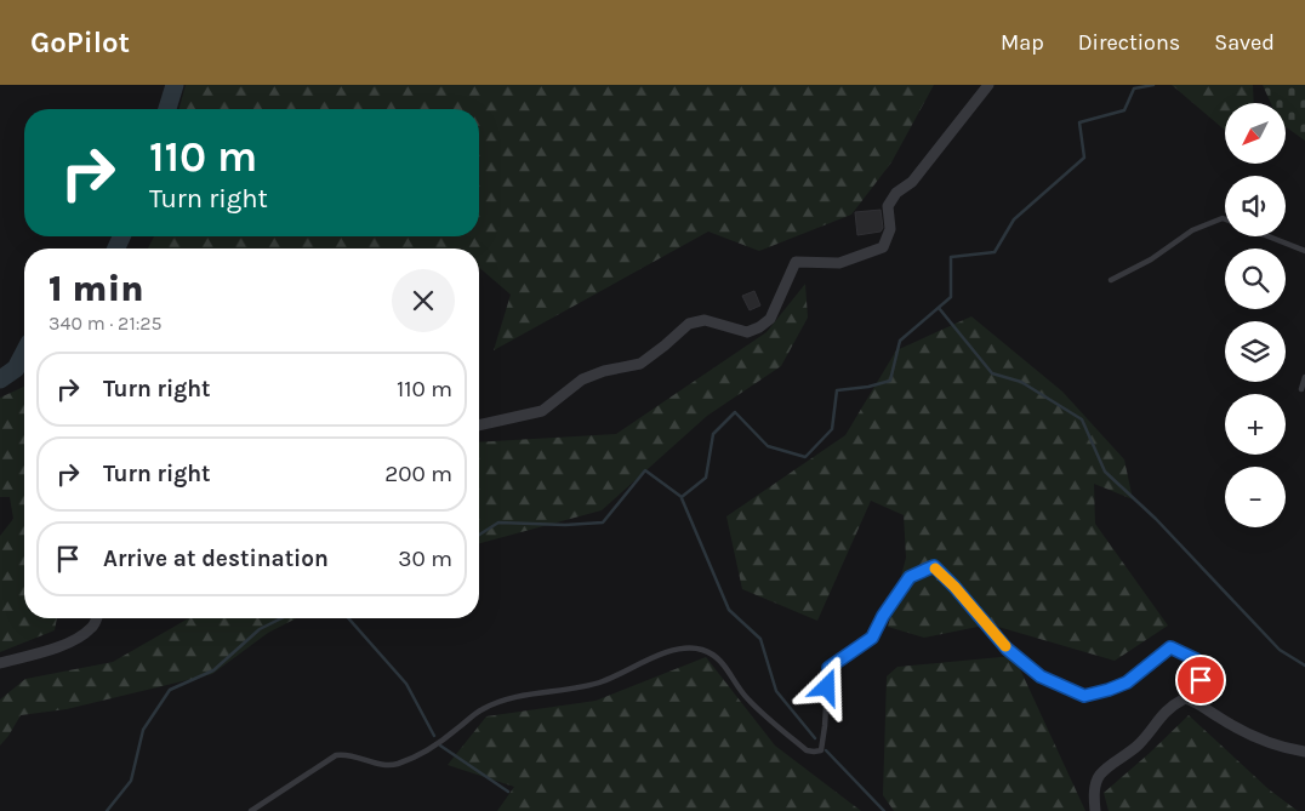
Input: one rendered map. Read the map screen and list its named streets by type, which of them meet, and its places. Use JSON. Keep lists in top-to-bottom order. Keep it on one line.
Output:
{"north":"bottom left","page":{"header":"GoPilot","nav":["Map","Directions","Saved"],"map_buttons":["+","−"],"turn":["110 m","Turn right"],"heading":["1 min","340 m · 21:25"],"list":[{"name":"Turn right","value":"110 m"},{"name":"Turn right","value":"200 m"},{"name":"Arrive at destination","value":"30 m"}]}}
